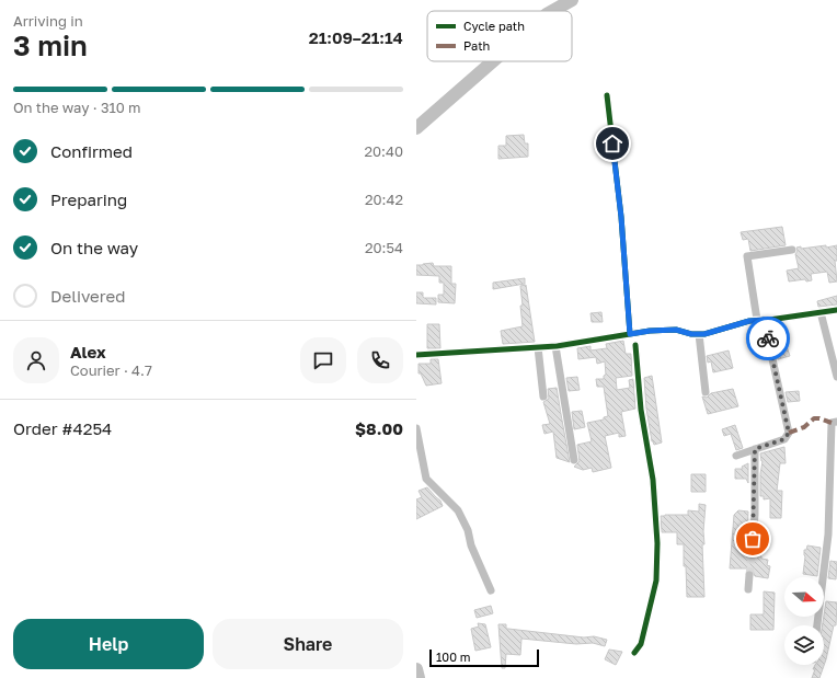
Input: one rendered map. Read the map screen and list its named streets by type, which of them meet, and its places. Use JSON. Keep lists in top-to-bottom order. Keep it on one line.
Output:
{"legend":["Cycle path","Path"],"scale_bar":"100 m","north":"right","page":{"heading":["3 min","Arriving in","21:09–21:14"],"panel":["Alex","Courier · 4.7","Order #4254","$8.00"],"bar":"On the way · 310 m","list":[["Confirmed","20:40"],["Preparing","20:42"],["On the way","20:54"],"Delivered"],"buttons":["Help","Share"],"scale":"100 m"}}
